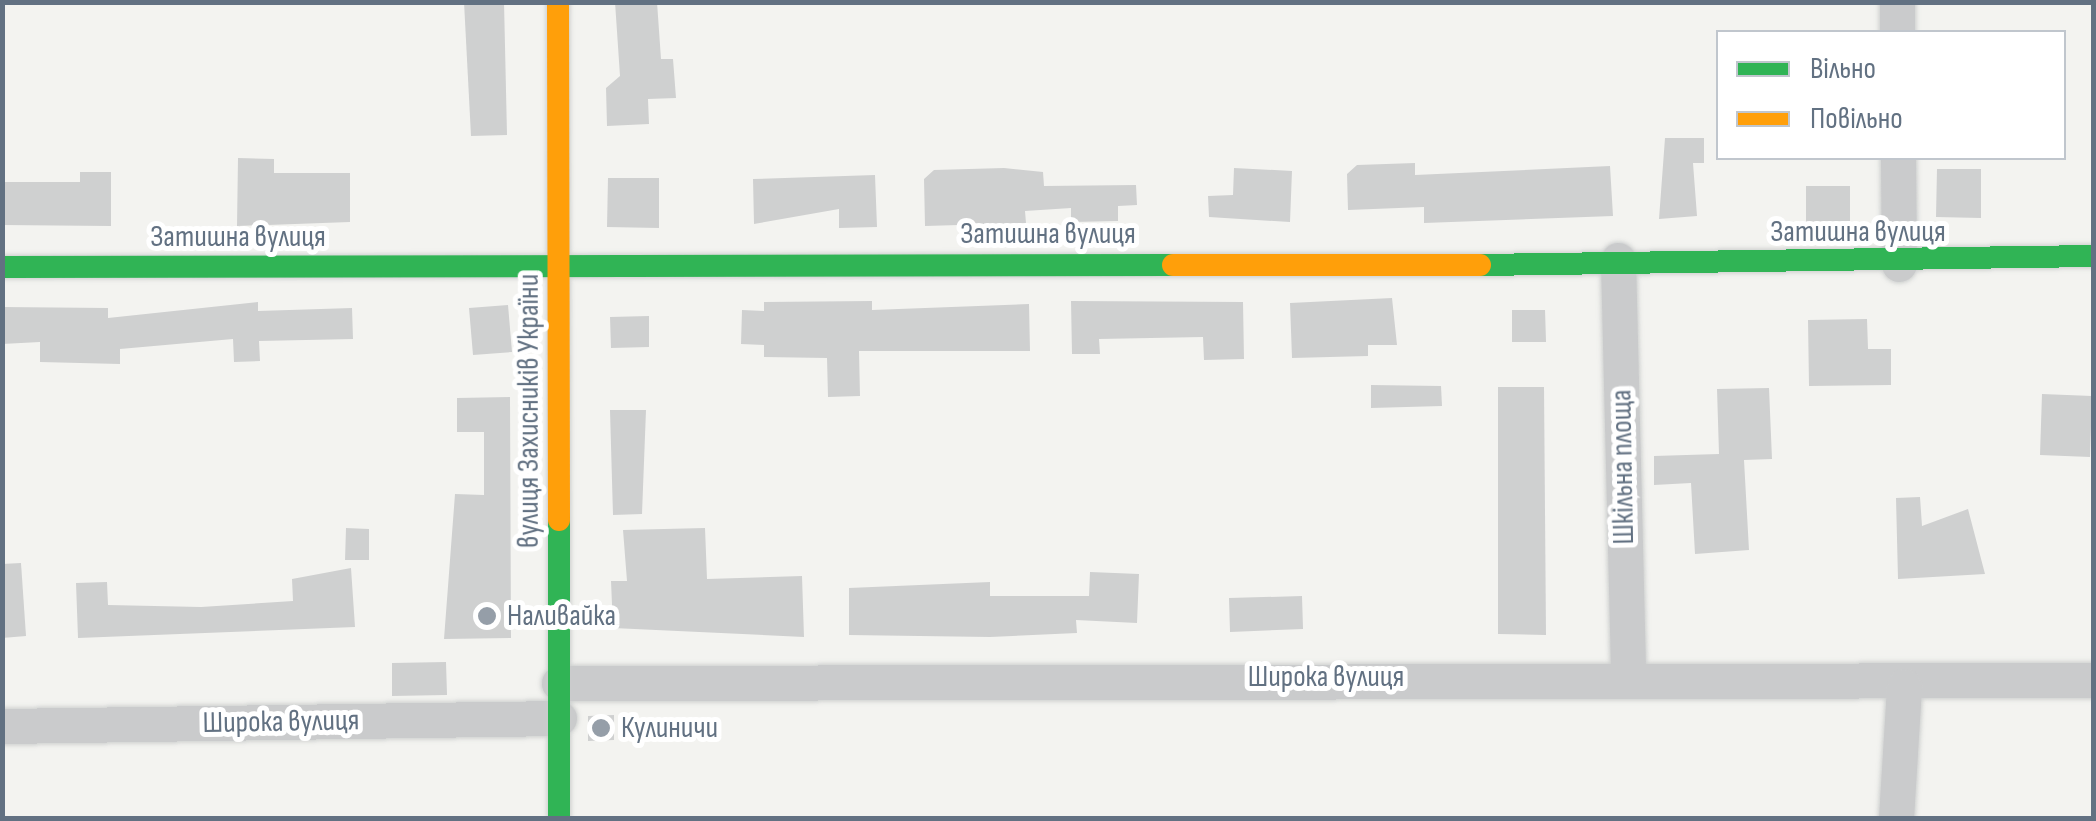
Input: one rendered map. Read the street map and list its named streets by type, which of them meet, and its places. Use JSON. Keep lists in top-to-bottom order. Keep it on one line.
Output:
{"streets":{"street":["Затишна вулиця","вулиця Захисників України","Шкільна площа","Широка вулиця"]},"crossings":[["Затишна вулиця","вулиця Захисників України"],["Затишна вулиця","Шкільна площа"],["вулиця Захисників України","Широка вулиця"],["Шкільна площа","Широка вулиця"]],"places":["Наливайка","Кулиничи"],"legend":["Вільно","Повільно"]}
